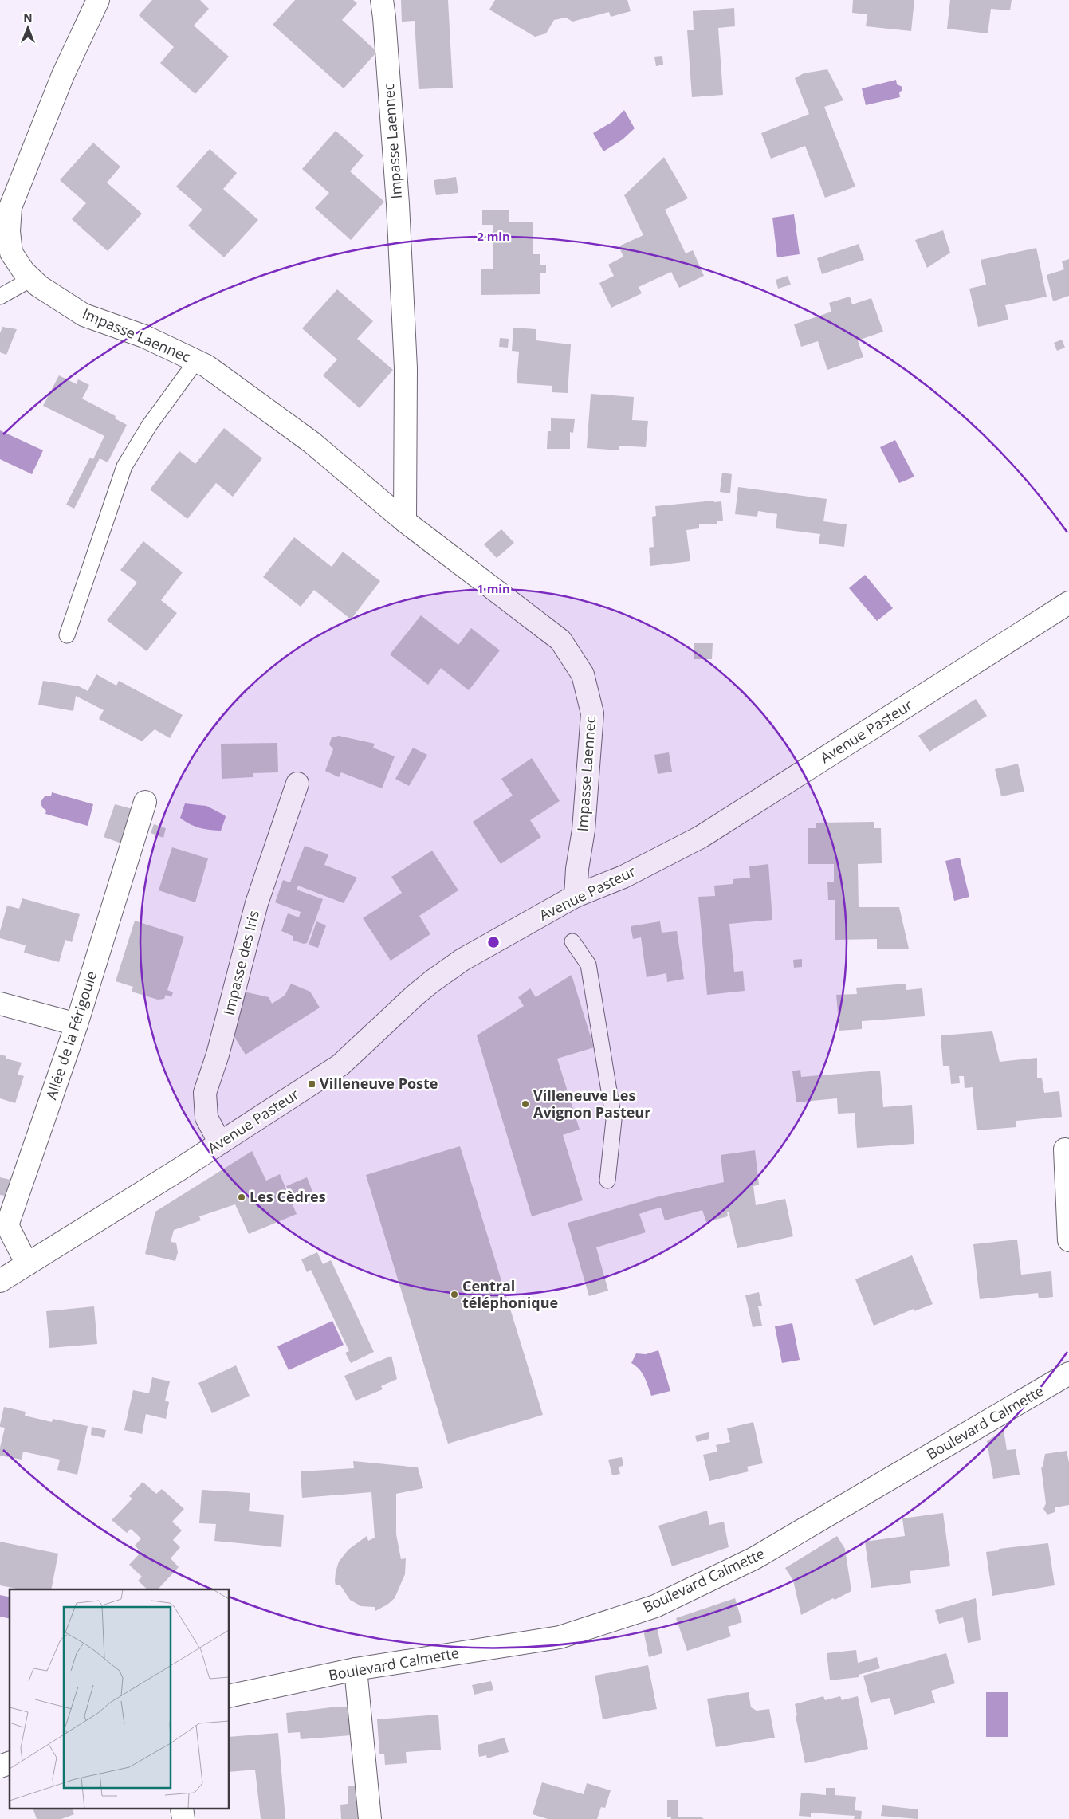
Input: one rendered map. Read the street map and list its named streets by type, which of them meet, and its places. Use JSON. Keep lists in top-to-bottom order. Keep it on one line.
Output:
{"streets":{"street":["Impasse Laennec","Avenue Pasteur","Impasse des Iris","Allée de la Férigoule","Boulevard Calmette"]},"crossings":[["Impasse Laennec","Avenue Pasteur"],["Avenue Pasteur","Impasse des Iris"],["Avenue Pasteur","Allée de la Férigoule"]],"places":{"transit":["Villeneuve Poste"],"other":["Villeneuve Les Avignon Pasteur","Les Cèdres","Central téléphonique"]},"north":"top","rings":["2 min","1 min"]}
